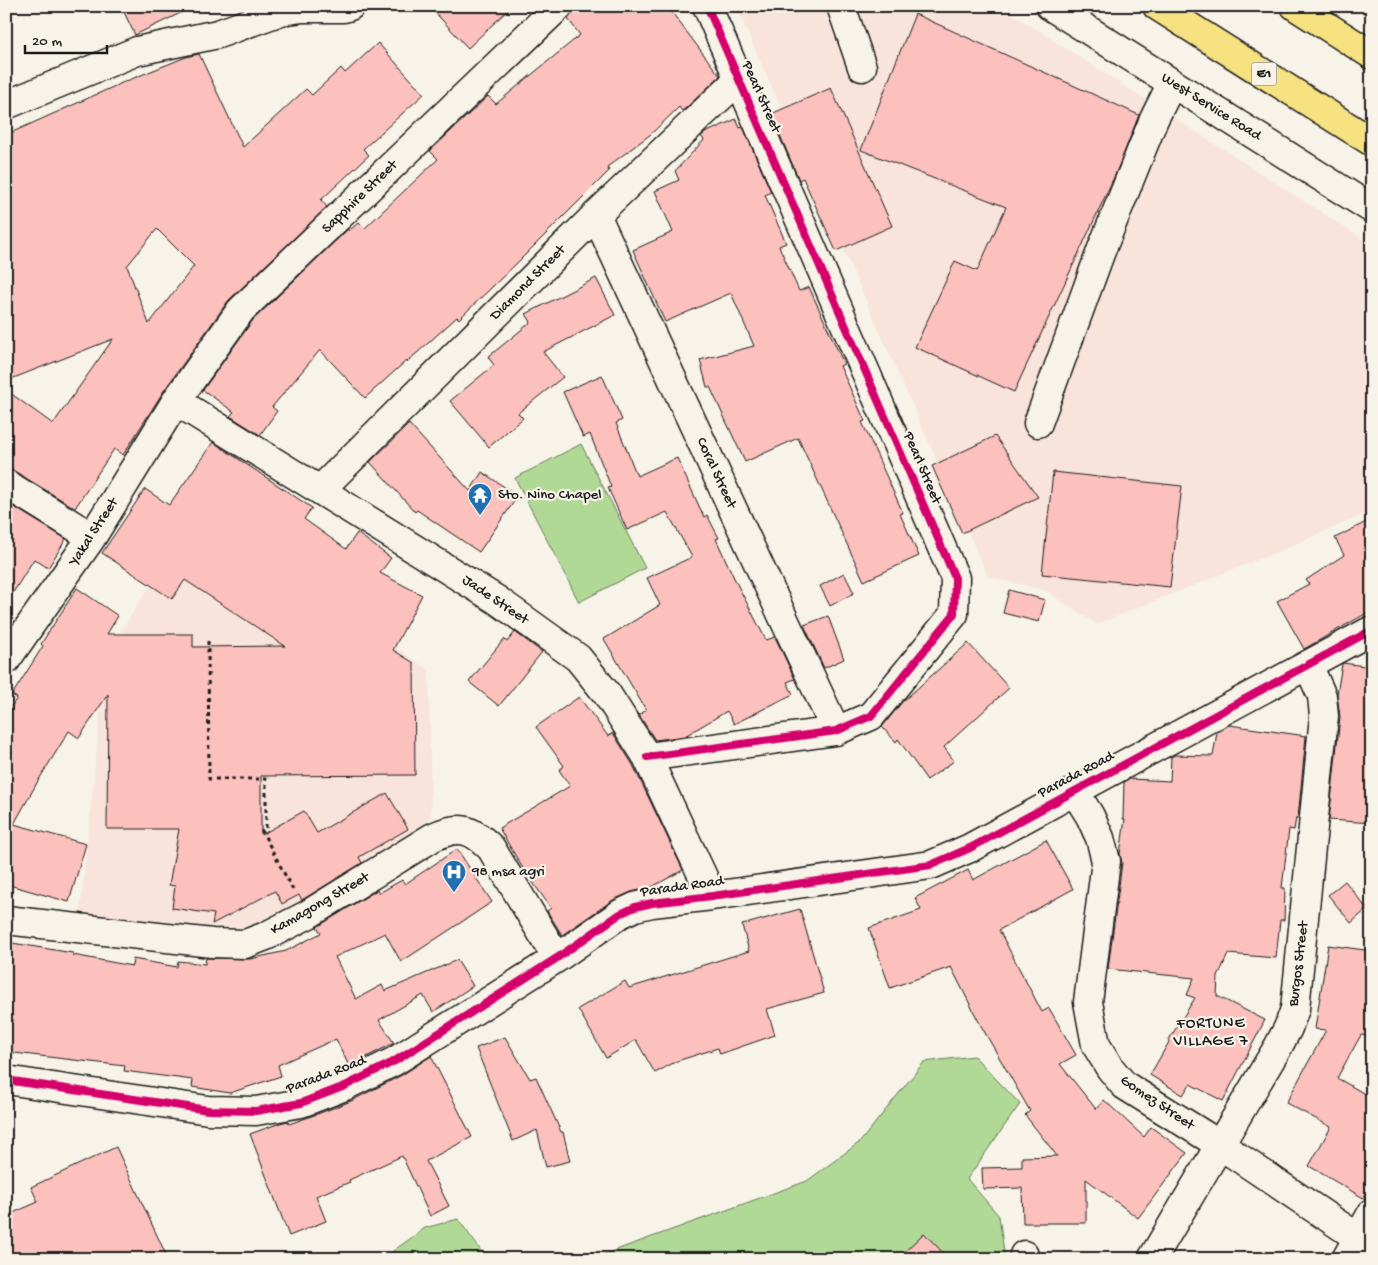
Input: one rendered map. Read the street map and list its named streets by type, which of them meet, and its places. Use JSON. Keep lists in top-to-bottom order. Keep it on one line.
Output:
{"streets":{"highway":["E1"],"street":["Pearl Street","West Service Road","Sapphire Street","Diamond Street","Coral Street","Yakal Street","Jade Street","Parada Road","Kamagong Street","Burgos Street","Gomez Street"]},"crossings":[["Pearl Street","Diamond Street"],["Pearl Street","Coral Street"],["Pearl Street","Jade Street"],["Sapphire Street","Yakal Street"],["Sapphire Street","Jade Street"],["Diamond Street","Coral Street"],["Diamond Street","Jade Street"],["Yakal Street","Jade Street"],["Jade Street","Parada Road"],["Parada Road","Kamagong Street"],["Parada Road","Burgos Street"],["Parada Road","Gomez Street"],["Burgos Street","Gomez Street"]],"districts":["FORTUNE VILLAGE 7"],"places":{"temple":["Sto. Nino Chapel"],"hospital":["98 msa agri"]},"scale_bar":"20 m"}
